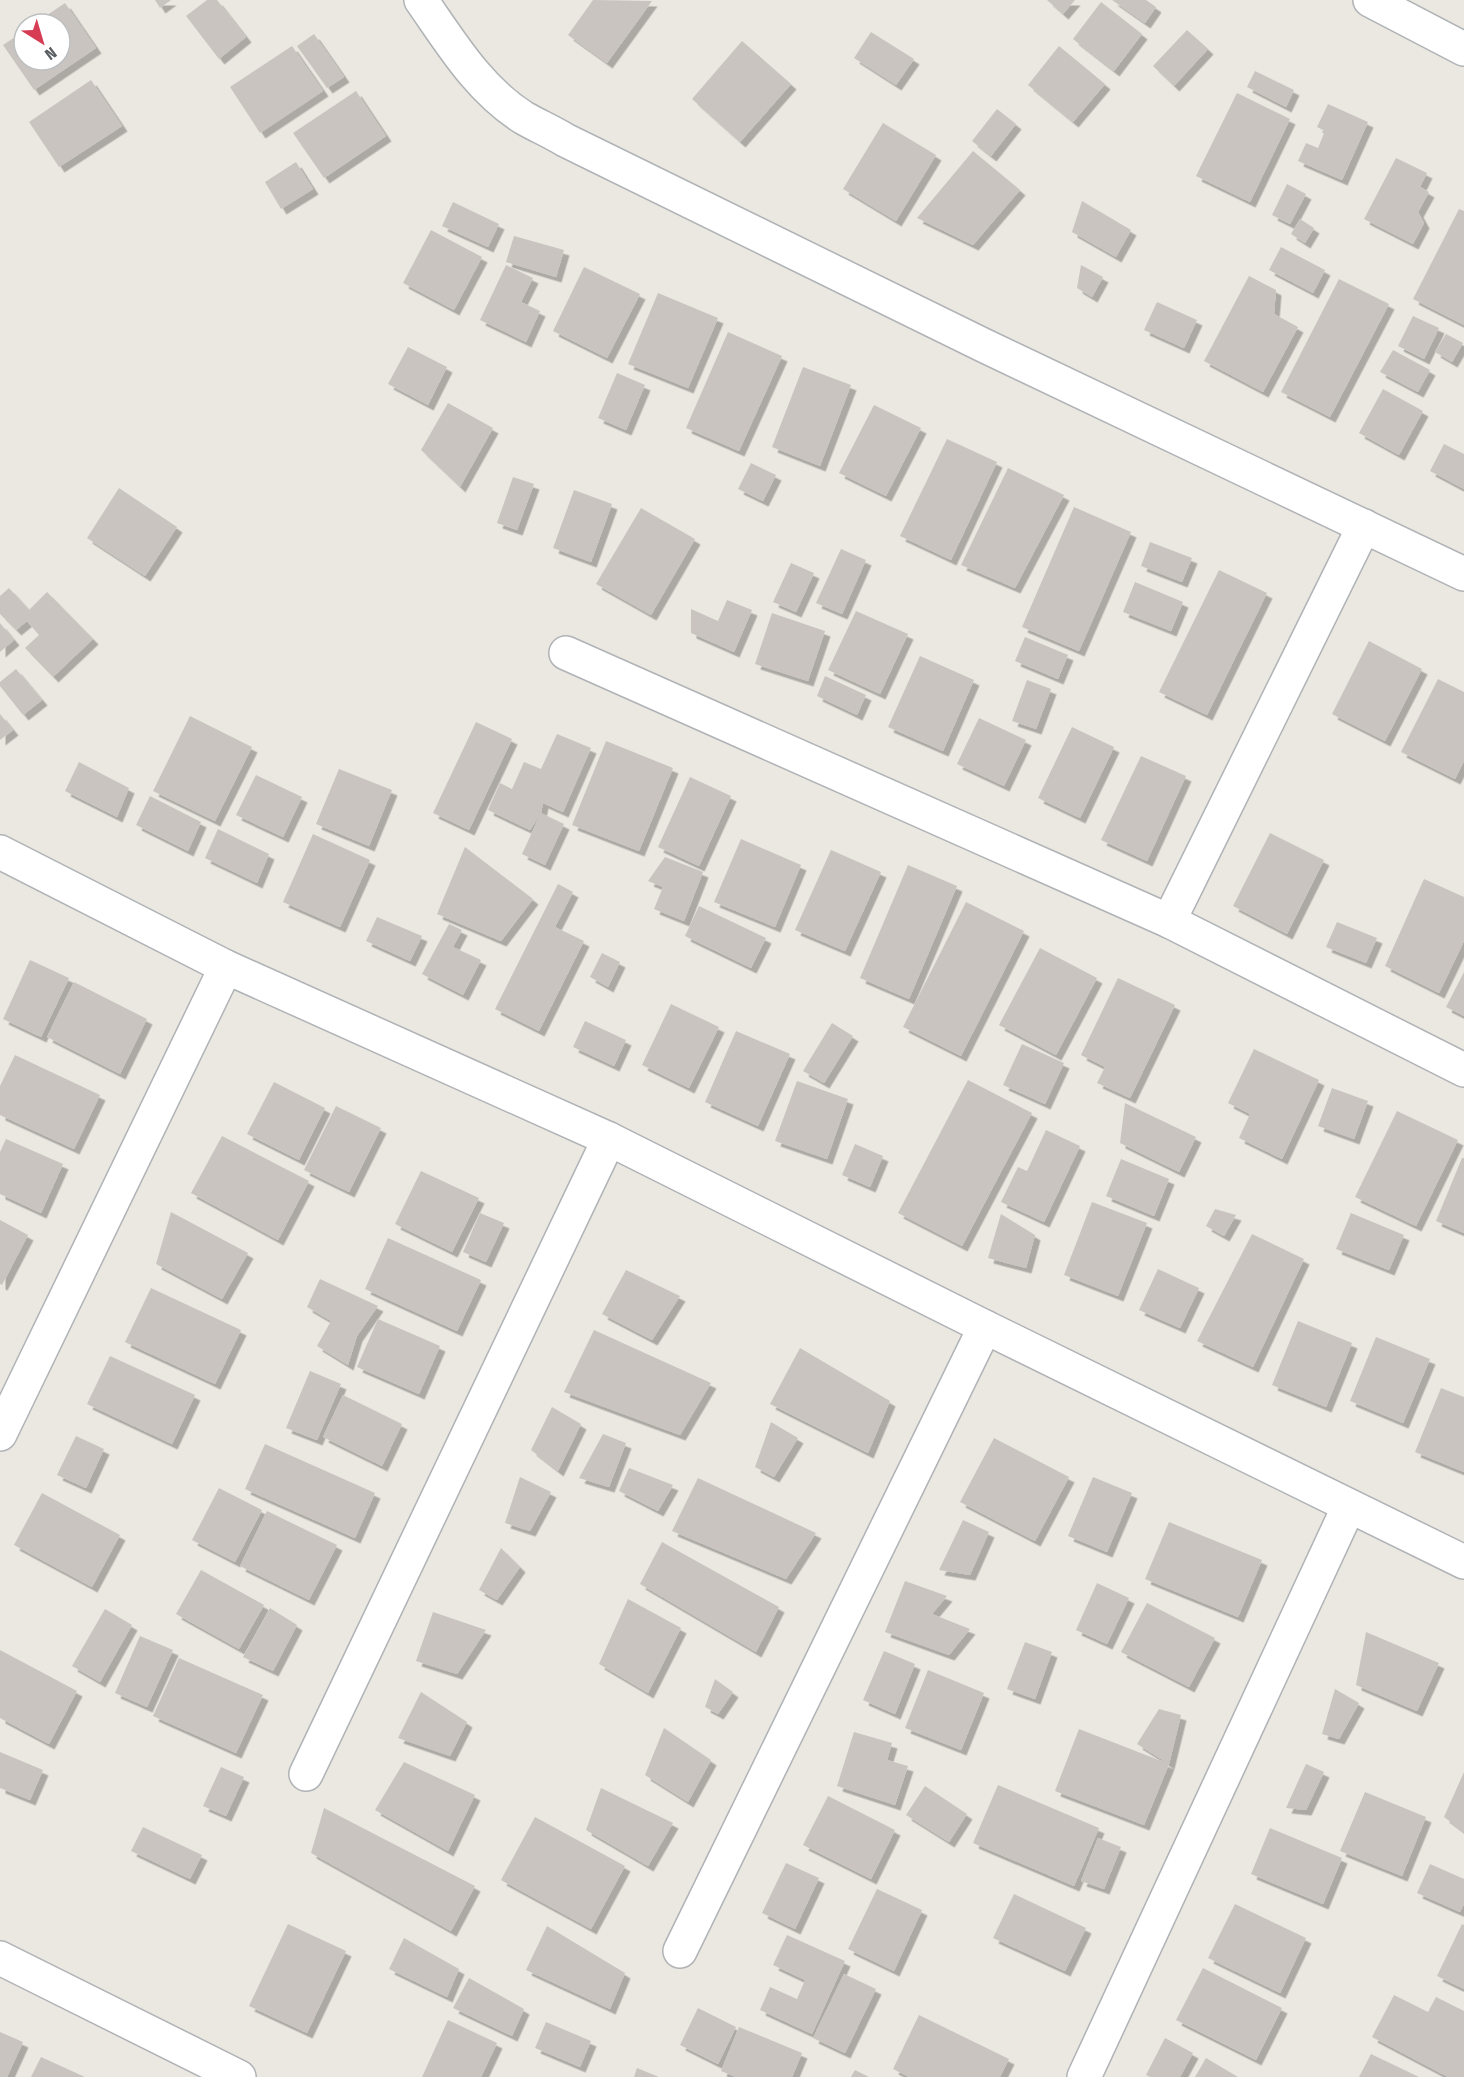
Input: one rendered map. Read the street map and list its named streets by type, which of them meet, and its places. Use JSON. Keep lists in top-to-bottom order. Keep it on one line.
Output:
{"north":"bottom right"}
